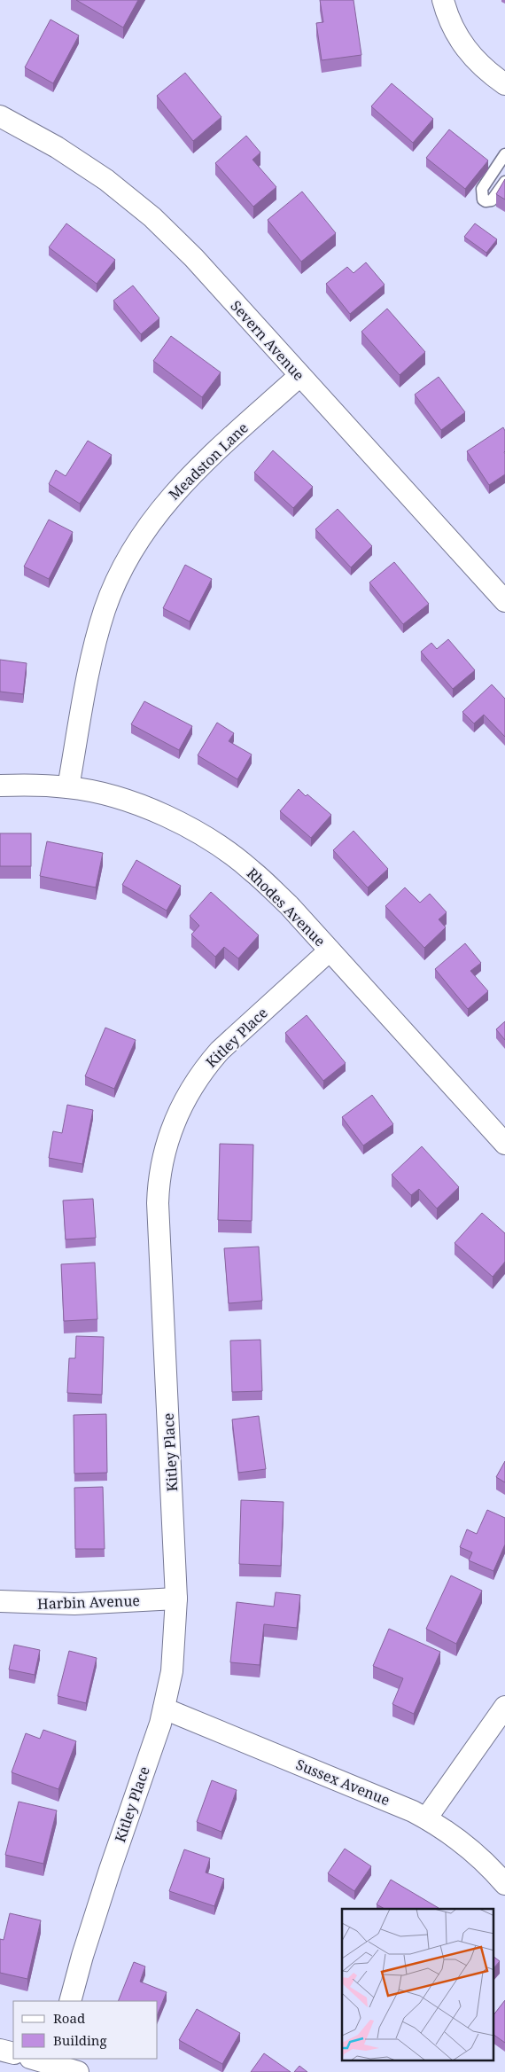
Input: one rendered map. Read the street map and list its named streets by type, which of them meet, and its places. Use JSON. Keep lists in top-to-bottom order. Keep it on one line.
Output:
{"streets":{"street":["Severn Avenue","Meadston Lane","Rhodes Avenue","Kitley Place","Harbin Avenue","Sussex Avenue"]},"crossings":[["Severn Avenue","Meadston Lane"],["Meadston Lane","Rhodes Avenue"],["Rhodes Avenue","Kitley Place"],["Kitley Place","Harbin Avenue"],["Kitley Place","Sussex Avenue"]],"legend":["Road","Building"]}
